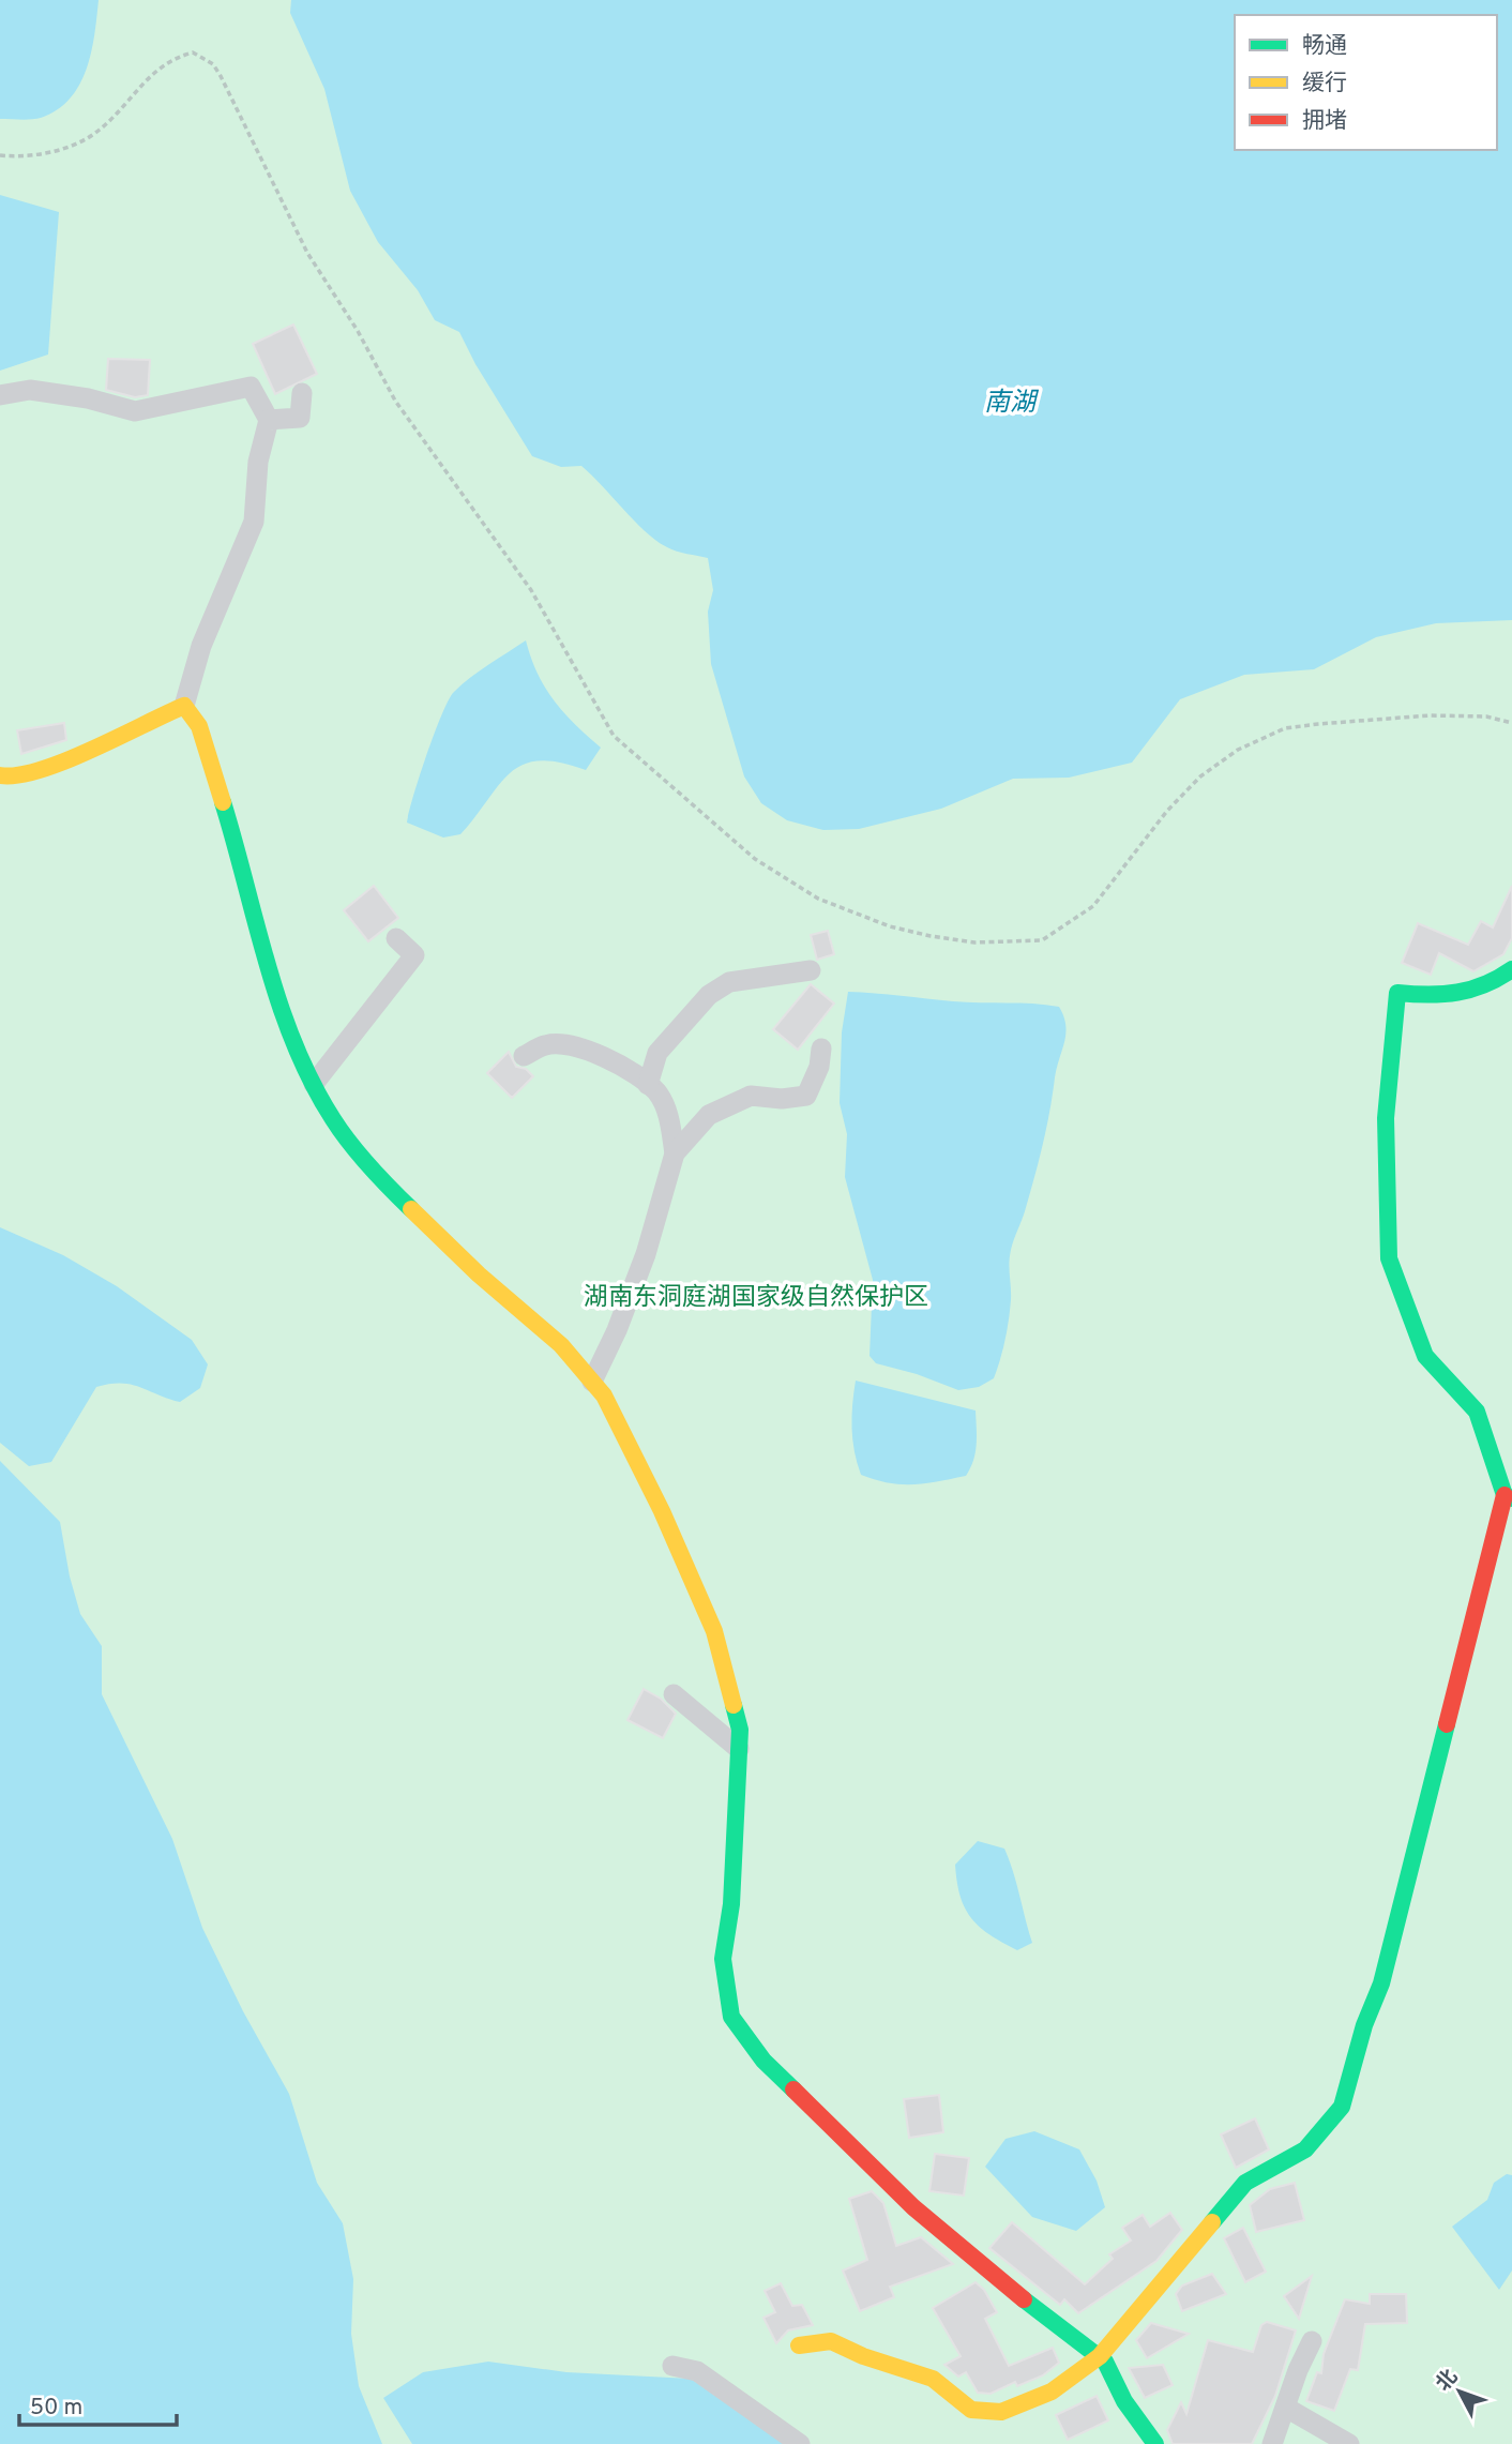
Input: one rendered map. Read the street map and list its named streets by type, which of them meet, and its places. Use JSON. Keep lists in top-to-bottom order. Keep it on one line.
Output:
{"water":["南湖"],"parks":["湖南东洞庭湖国家级自然保护区"],"legend":["畅通","缓行","拥堵"],"scale_bar":"50 m","north":"top left"}
